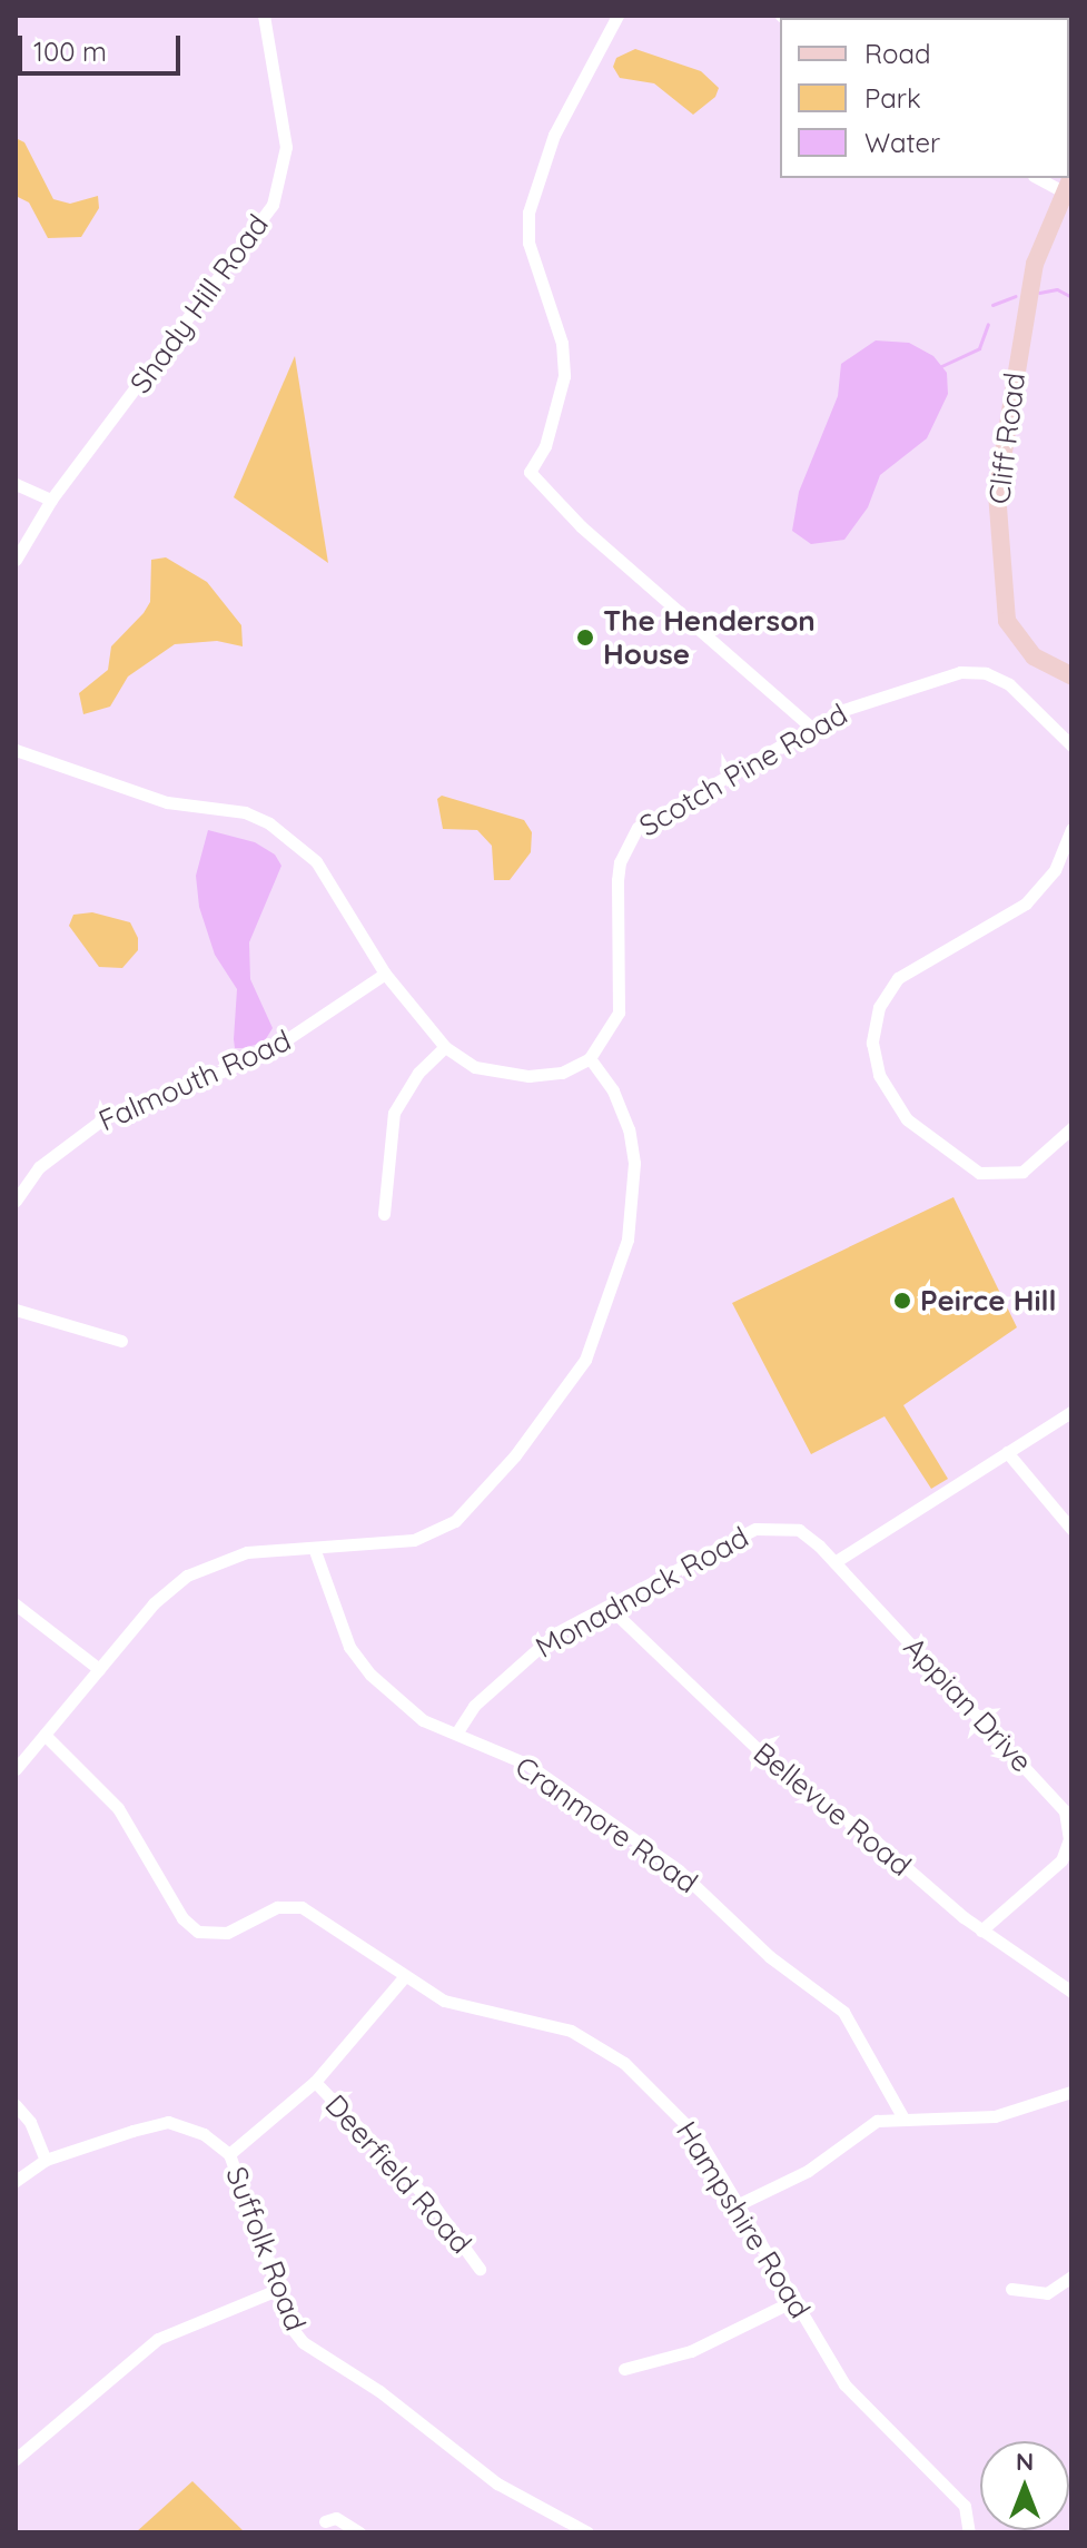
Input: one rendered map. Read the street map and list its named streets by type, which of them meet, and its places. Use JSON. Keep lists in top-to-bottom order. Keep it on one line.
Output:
{"streets":{"street":["Shady Hill Road","Cliff Road","Scotch Pine Road","Falmouth Road","Monadnock Road","Appian Drive","Bellevue Road","Cranmore Road","Deerfield Road","Hampshire Road","Suffolk Road"]},"crossings":[["Monadnock Road","Appian Drive"],["Monadnock Road","Bellevue Road"],["Monadnock Road","Cranmore Road"],["Appian Drive","Bellevue Road"]],"places":["The Henderson House","Peirce Hill"],"legend":["Road","Park","Water"],"scale_bar":"100 m","north":"top"}
